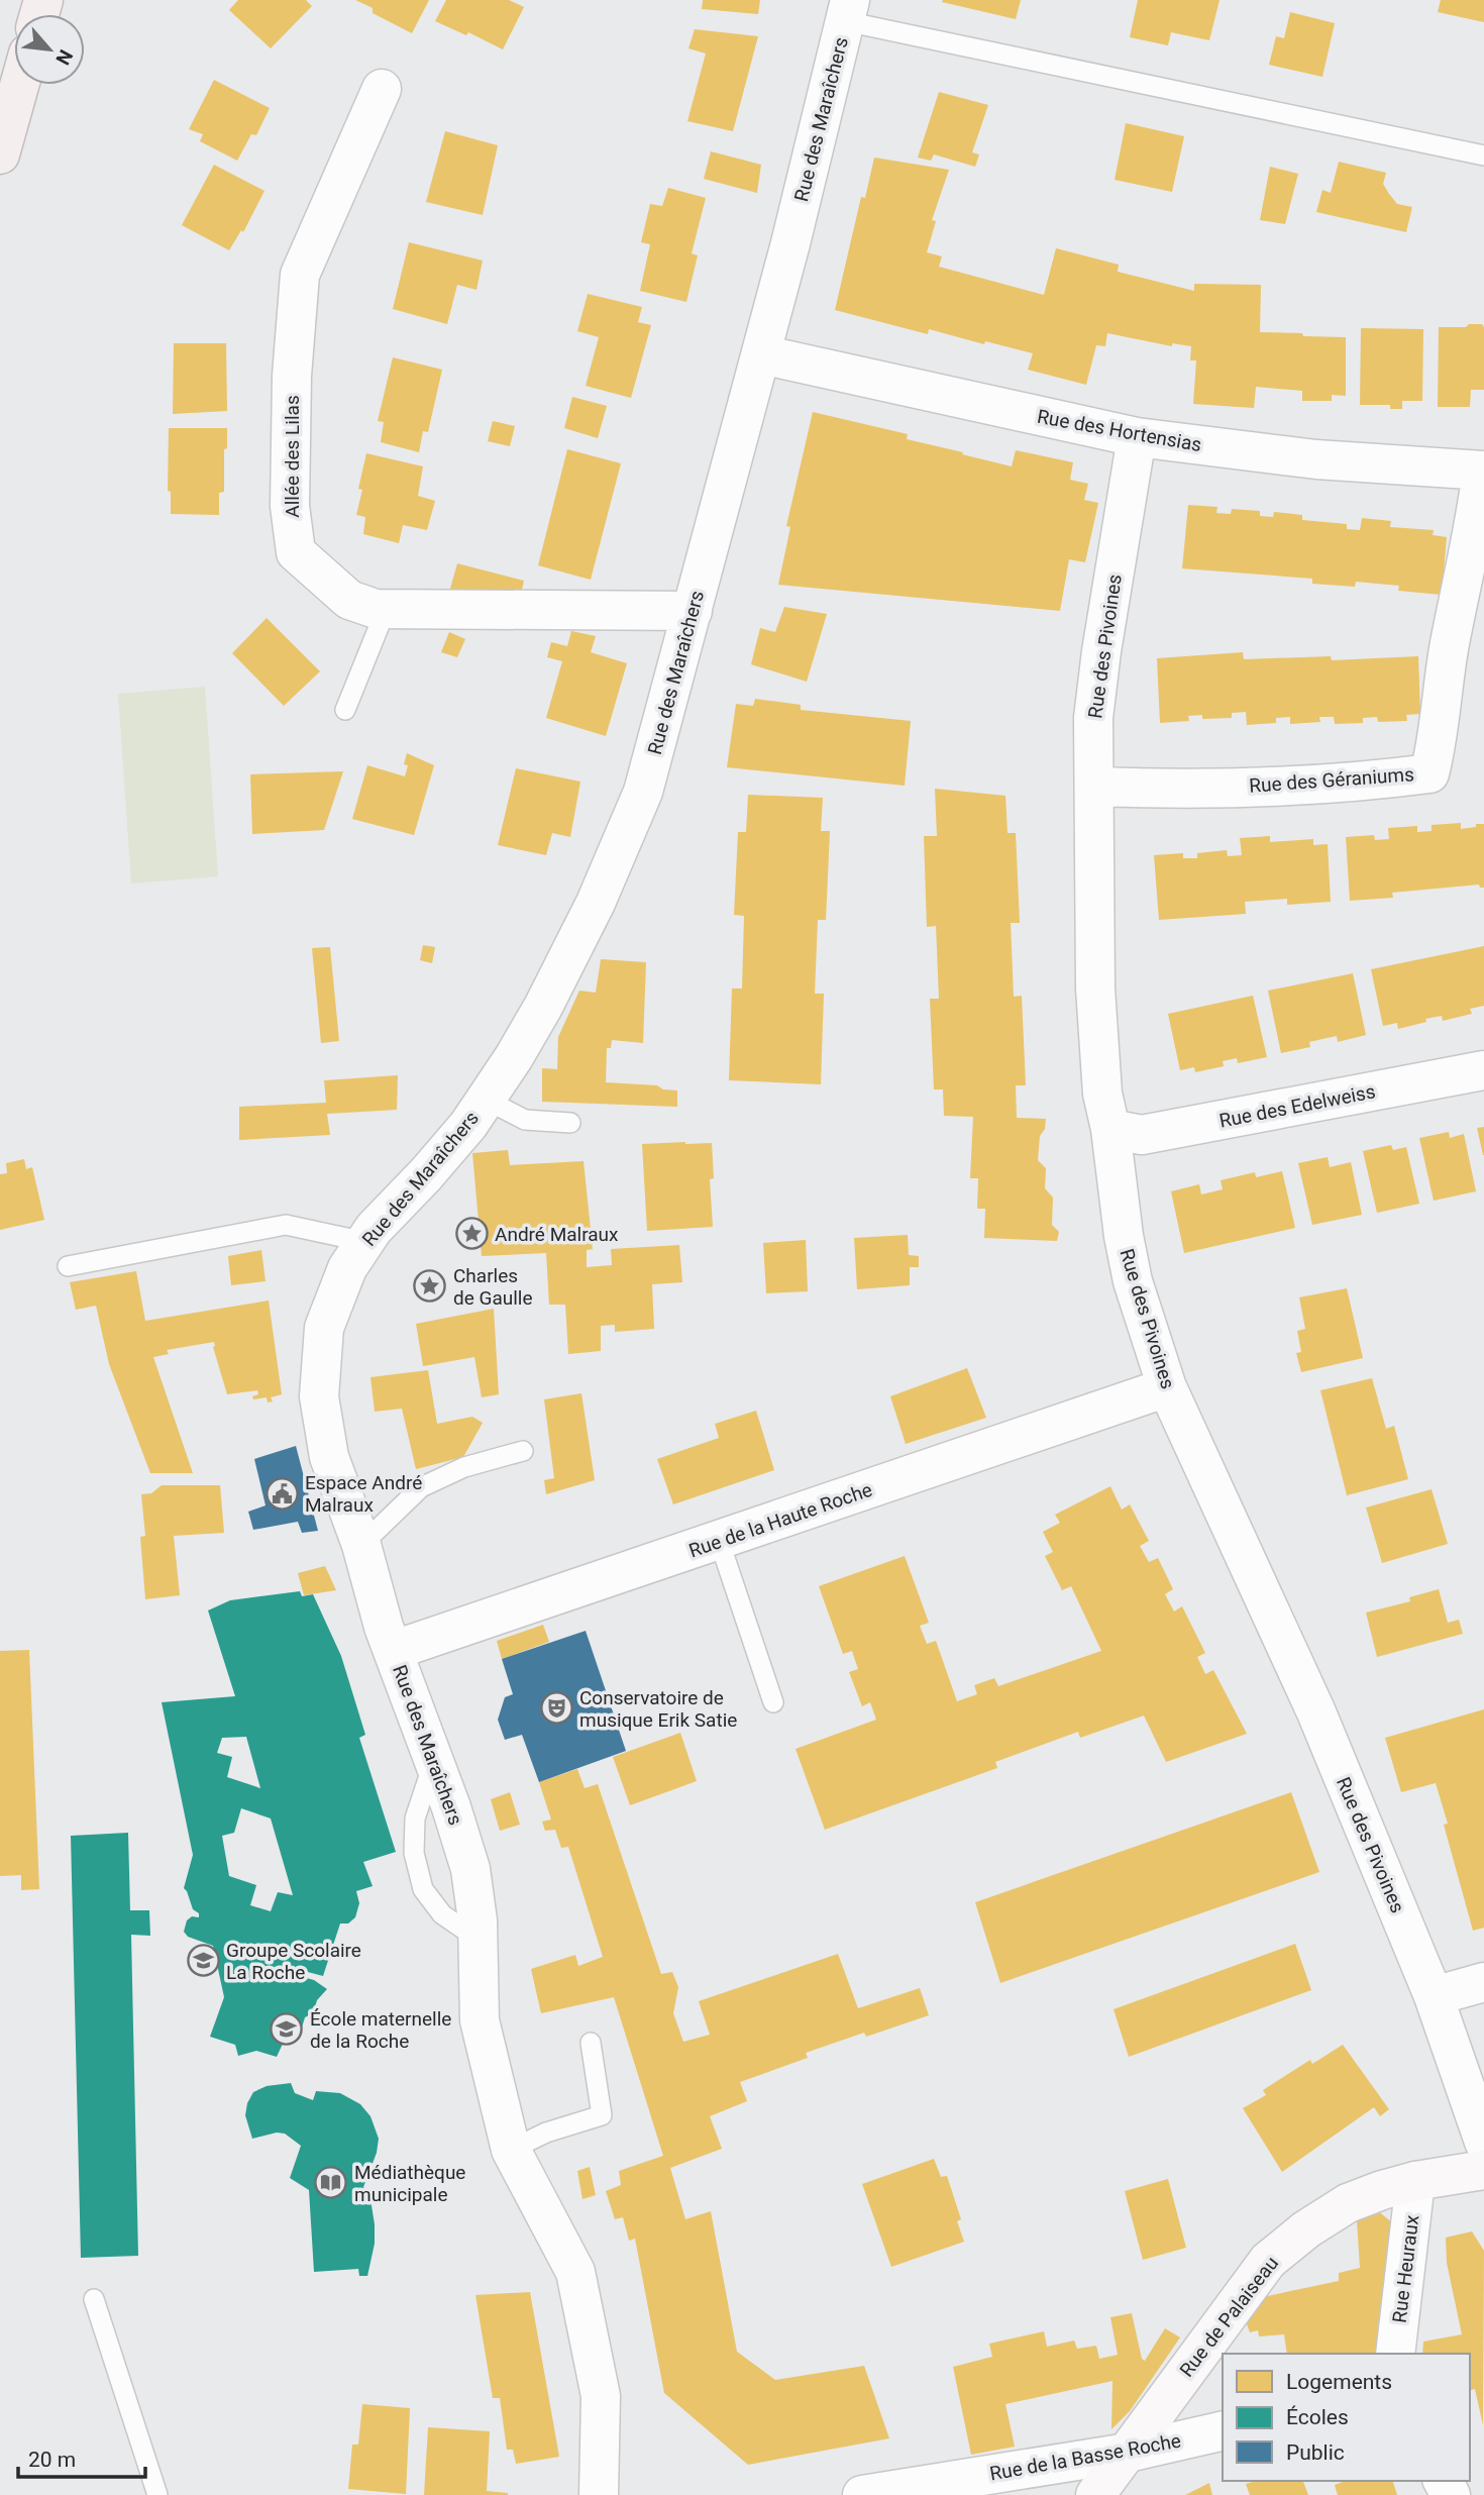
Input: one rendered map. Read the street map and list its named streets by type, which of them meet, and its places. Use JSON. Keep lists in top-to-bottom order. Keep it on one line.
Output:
{"streets":{"street":["Rue des Maraîchers","Rue des Hortensias","Allée des Lilas","Rue des Pivoines","Rue des Géraniums","Rue des Edelweiss","Rue de la Haute Roche","Rue Heuraux","Rue de Palaiseau","Rue de la Basse Roche"]},"crossings":[["Rue des Maraîchers","Rue des Hortensias"],["Rue des Maraîchers","Allée des Lilas"],["Rue des Maraîchers","Rue de la Haute Roche"],["Rue des Hortensias","Rue des Pivoines"],["Rue des Hortensias","Rue des Géraniums"],["Rue des Pivoines","Rue des Géraniums"],["Rue des Pivoines","Rue des Edelweiss"],["Rue des Pivoines","Rue de la Haute Roche"],["Rue Heuraux","Rue de Palaiseau"],["Rue de Palaiseau","Rue de la Basse Roche"]],"places":{"place":["André Malraux","Charles de Gaulle"],"public building":["Espace André Malraux"],"theatre":["Conservatoire de musique Erik Satie"],"school or university":["Groupe Scolaire La Roche","École maternelle de la Roche"],"library":["Médiathèque municipale"]},"legend":["Logements","Écoles","Public"],"scale_bar":"20 m","north":"bottom right"}
